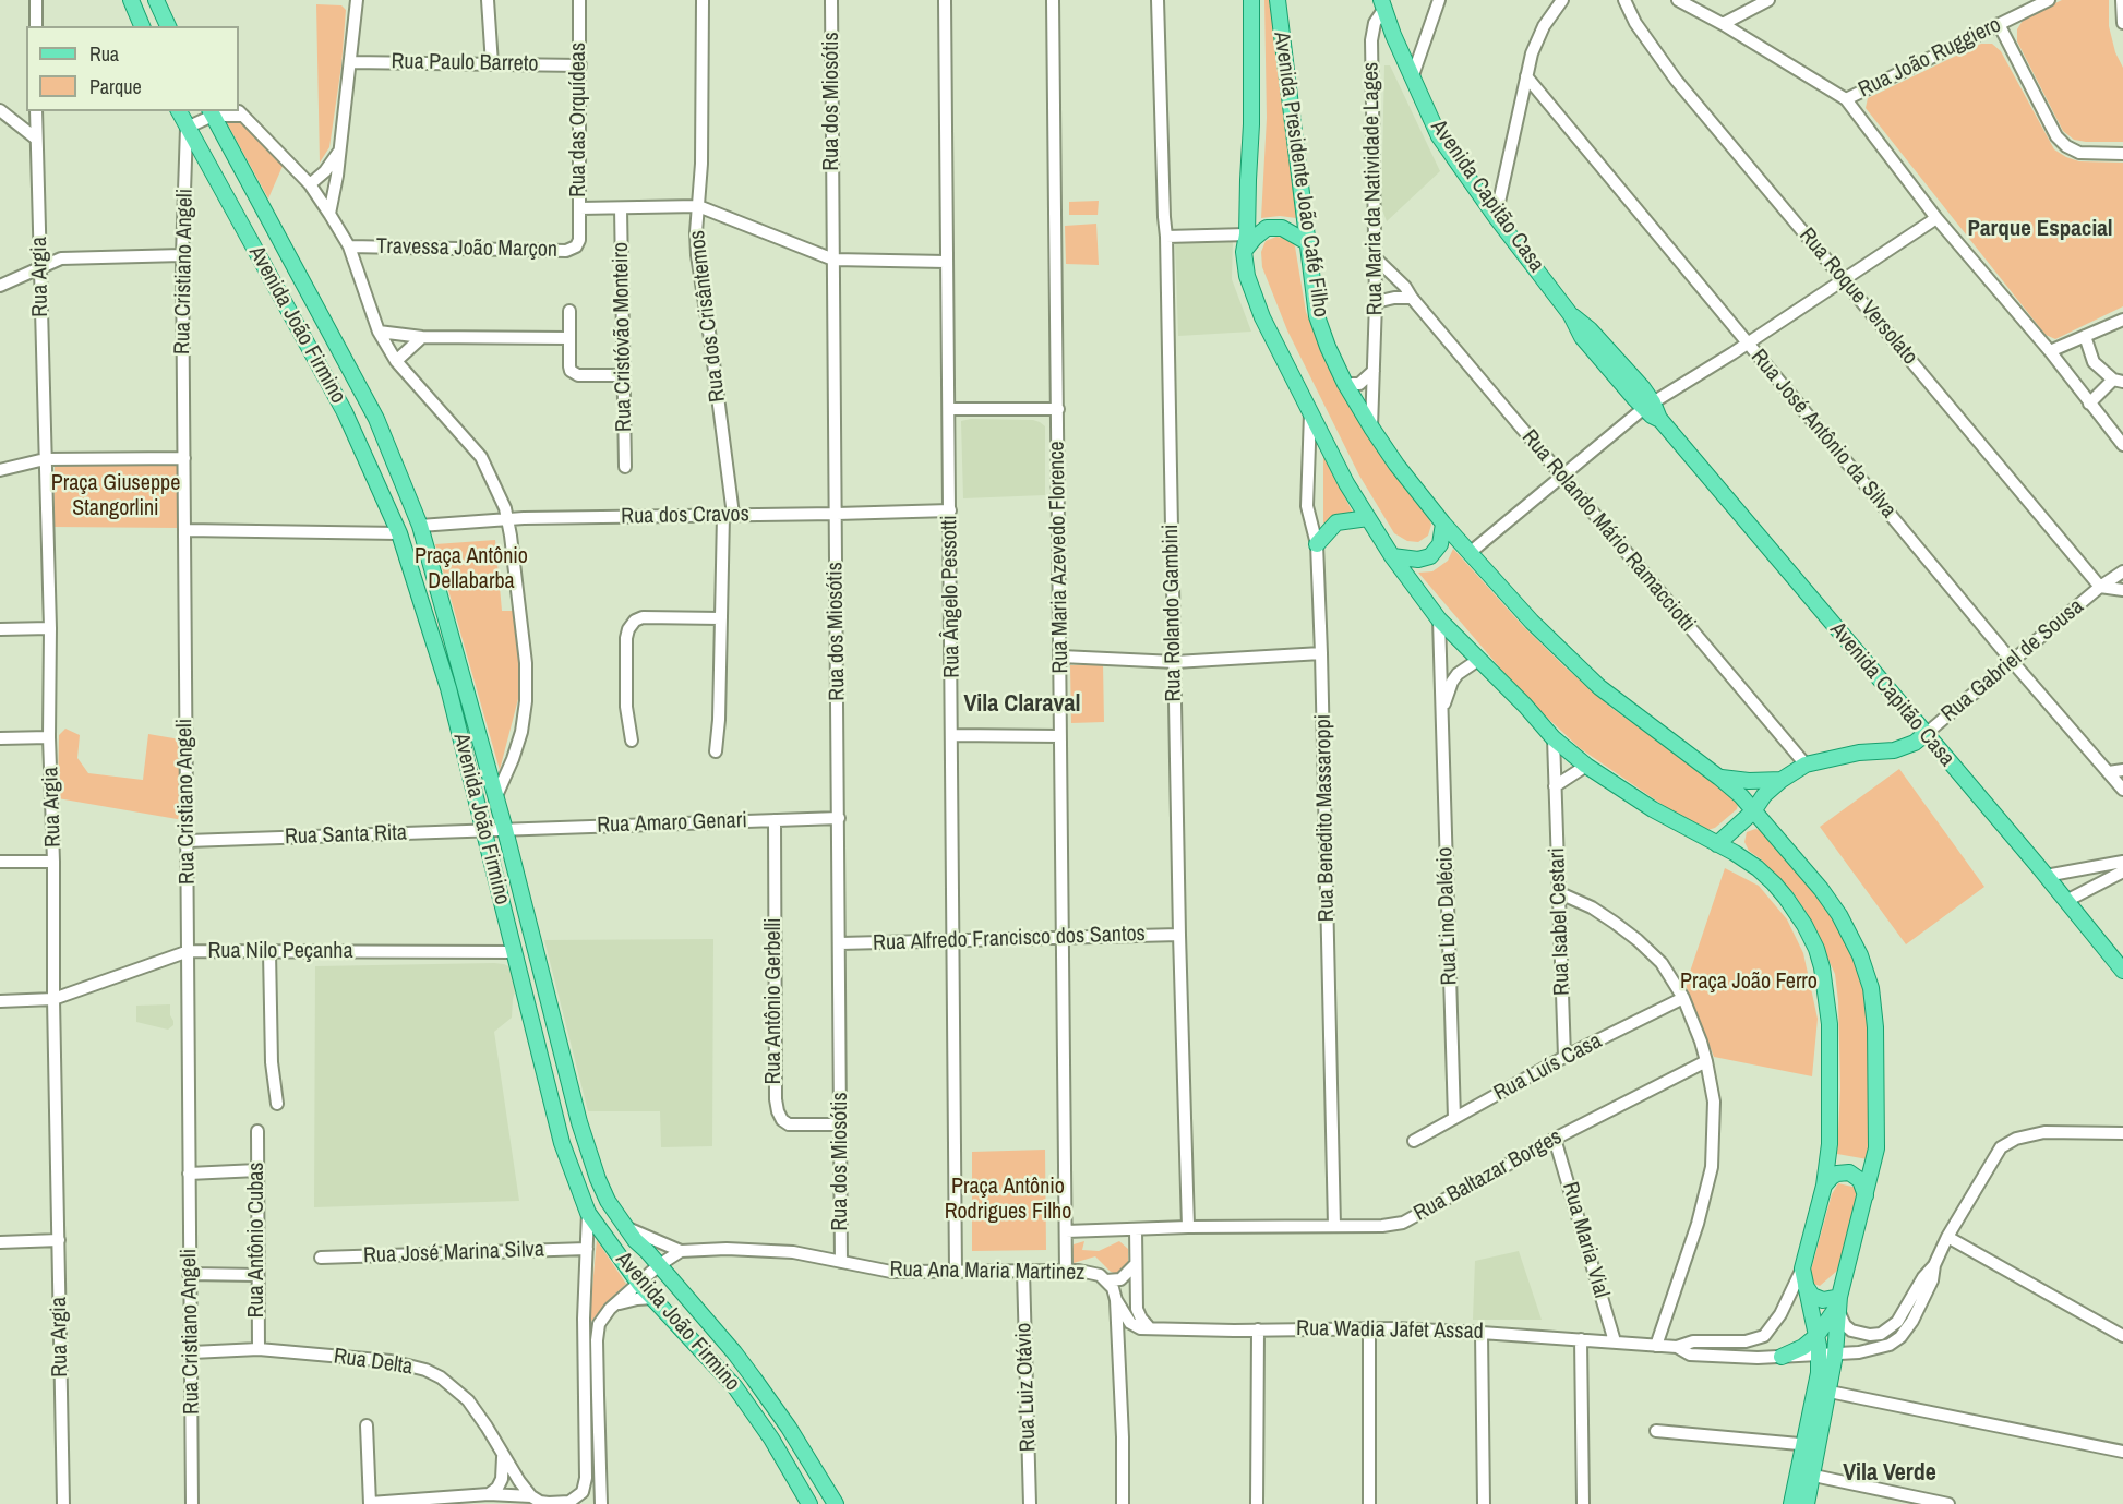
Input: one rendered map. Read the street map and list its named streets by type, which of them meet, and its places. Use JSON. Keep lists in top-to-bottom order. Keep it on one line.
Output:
{"streets":{"main road":["Avenida Presidente João Café Filho","Avenida Capitão Casa","Avenida João Firmino"],"street":["Rua João Ruggiero","Rua Paulo Barreto","Rua dos Miosótis","Rua das Orquídeas","Rua Maria da Natividade Lages","Travessa João Marçon","Rua Cristiano Angeli","Rua Argia","Rua Roque Versolato","Rua dos Crisântemos","Rua Cristóvão Monteiro","Rua José Antônio da Silva","Rua dos Cravos","Rua Rolando Mário Ramacciotti","Rua Maria Azevedo Florence","Rua Ângelo Pessotti","Rua Rolando Gambini","Rua Gabriel de Sousa","Rua Benedito Massaroppi","Rua Amaro Genari","Rua Santa Rita","Rua Lino Dalécio","Rua Isabel Cestari","Rua Alfredo Francisco dos Santos","Rua Nilo Peçanha","Rua Antônio Gerbelli","Rua Luís Casa","Rua Baltazar Borges","Rua Antônio Cubas","Rua Maria Vial","Rua José Marina Silva","Rua Ana Maria Martinez","Rua Wadia Jafet Assad","Rua Delta","Rua Luiz Otávio"]},"crossings":[["Rua Paulo Barreto","Rua das Orquídeas"],["Rua dos Miosótis","Rua dos Cravos"],["Rua dos Miosótis","Rua Amaro Genari"],["Rua dos Miosótis","Rua Alfredo Francisco dos Santos"],["Rua dos Miosótis","Rua Antônio Gerbelli"],["Rua dos Miosótis","Rua Ana Maria Martinez"],["Rua das Orquídeas","Travessa João Marçon"],["Avenida Presidente João Café Filho","Rua Maria da Natividade Lages"],["Avenida Presidente João Café Filho","Rua Benedito Massaroppi"],["Avenida Presidente João Café Filho","Rua Lino Dalécio"],["Avenida Presidente João Café Filho","Rua Isabel Cestari"],["Avenida Presidente João Café Filho","Rua Wadia Jafet Assad"],["Rua Maria da Natividade Lages","Avenida Capitão Casa"],["Rua Maria da Natividade Lages","Rua Rolando Mário Ramacciotti"],["Avenida Capitão Casa","Rua Gabriel de Sousa"],["Rua Cristiano Angeli","Avenida João Firmino"],["Rua Cristiano Angeli","Rua Santa Rita"],["Rua Cristiano Angeli","Rua Nilo Peçanha"],["Rua Cristiano Angeli","Rua Delta"],["Rua Argia","Rua Nilo Peçanha"],["Rua Roque Versolato","Rua Gabriel de Sousa"],["Rua dos Crisântemos","Rua dos Cravos"],["Avenida João Firmino","Rua dos Cravos"],["Avenida João Firmino","Rua Amaro Genari"],["Avenida João Firmino","Rua Santa Rita"],["Avenida João Firmino","Rua Nilo Peçanha"],["Avenida João Firmino","Rua Ana Maria Martinez"],["Rua José Antônio da Silva","Rua Gabriel de Sousa"],["Rua dos Cravos","Rua Ângelo Pessotti"],["Rua Maria Azevedo Florence","Rua Alfredo Francisco dos Santos"],["Rua Maria Azevedo Florence","Rua Baltazar Borges"],["Rua Maria Azevedo Florence","Rua Ana Maria Martinez"],["Rua Ângelo Pessotti","Rua Alfredo Francisco dos Santos"],["Rua Ângelo Pessotti","Rua Ana Maria Martinez"],["Rua Rolando Gambini","Rua Alfredo Francisco dos Santos"],["Rua Rolando Gambini","Rua Baltazar Borges"],["Rua Benedito Massaroppi","Rua Baltazar Borges"],["Rua Amaro Genari","Rua Santa Rita"],["Rua Amaro Genari","Rua Antônio Gerbelli"],["Rua Lino Dalécio","Rua Luís Casa"],["Rua Isabel Cestari","Rua Luís Casa"],["Rua Baltazar Borges","Rua Maria Vial"],["Rua Antônio Cubas","Rua Delta"],["Rua Maria Vial","Rua Wadia Jafet Assad"],["Rua Ana Maria Martinez","Rua Wadia Jafet Assad"],["Rua Ana Maria Martinez","Rua Luiz Otávio"]],"districts":["Parque Espacial","Vila Claraval","Vila Verde"],"parks":["Praça Giuseppe Stangorlini","Praça Antônio Dellabarba","Praça João Ferro","Praça Antônio Rodrigues Filho"],"legend":["Rua","Parque"]}
